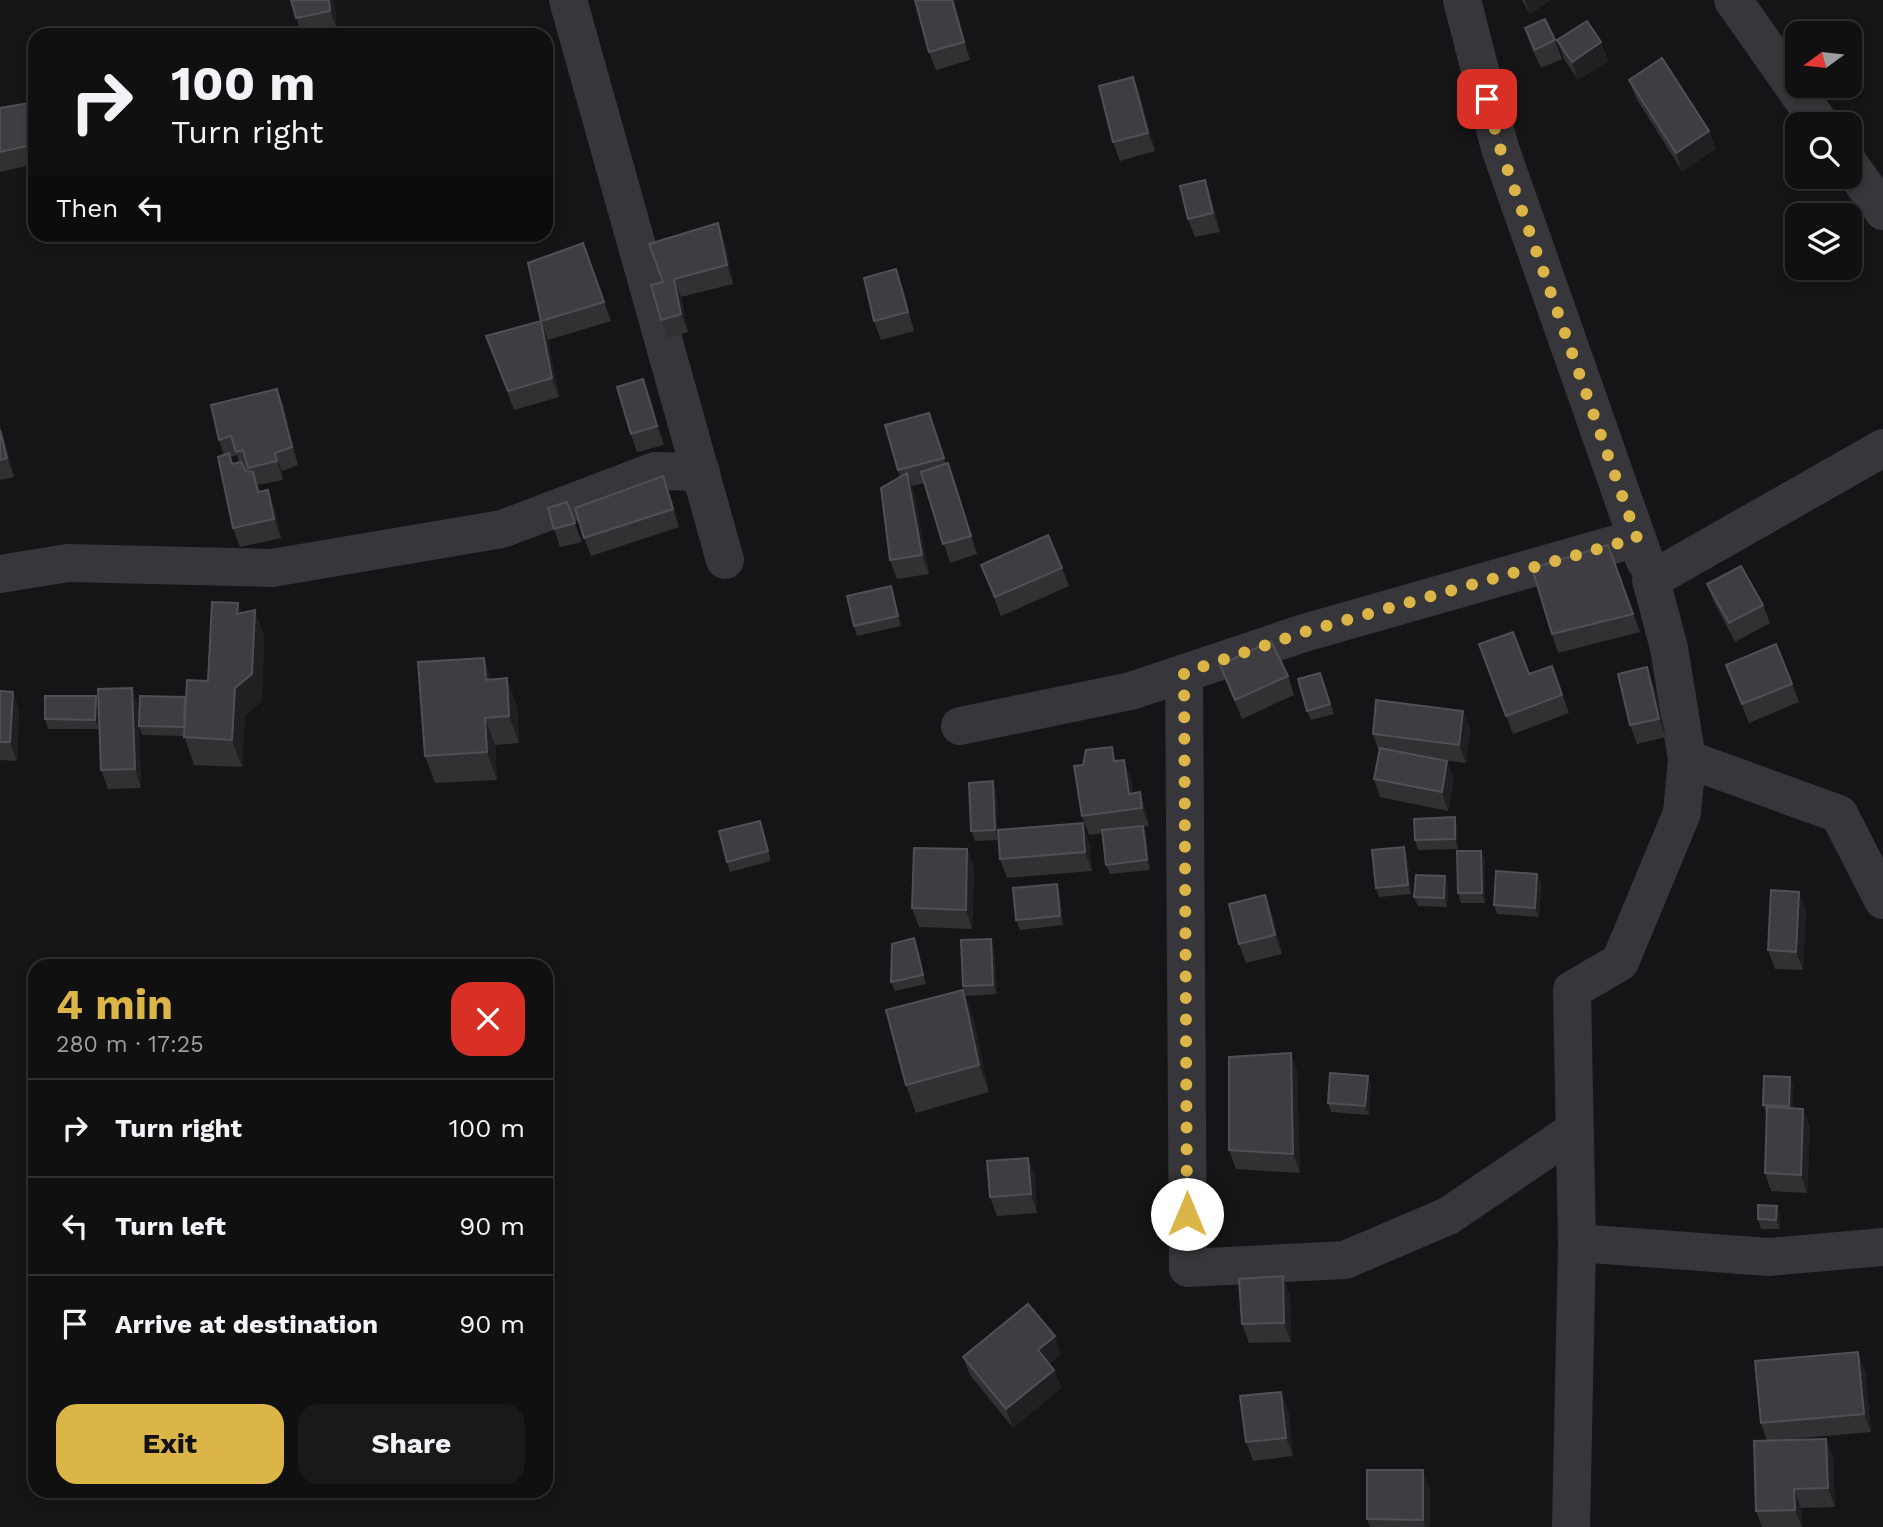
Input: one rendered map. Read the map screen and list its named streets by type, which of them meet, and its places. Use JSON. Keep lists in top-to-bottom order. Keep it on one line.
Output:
{"north":"left","page":{"turn":["100 m","Turn right"],"then":"Then","heading":["4 min","280 m · 17:25"],"list":[{"name":"Turn right","value":"100 m"},{"name":"Turn left","value":"90 m"},{"name":"Arrive at destination","value":"90 m"}],"buttons":["Exit","Share"]}}
